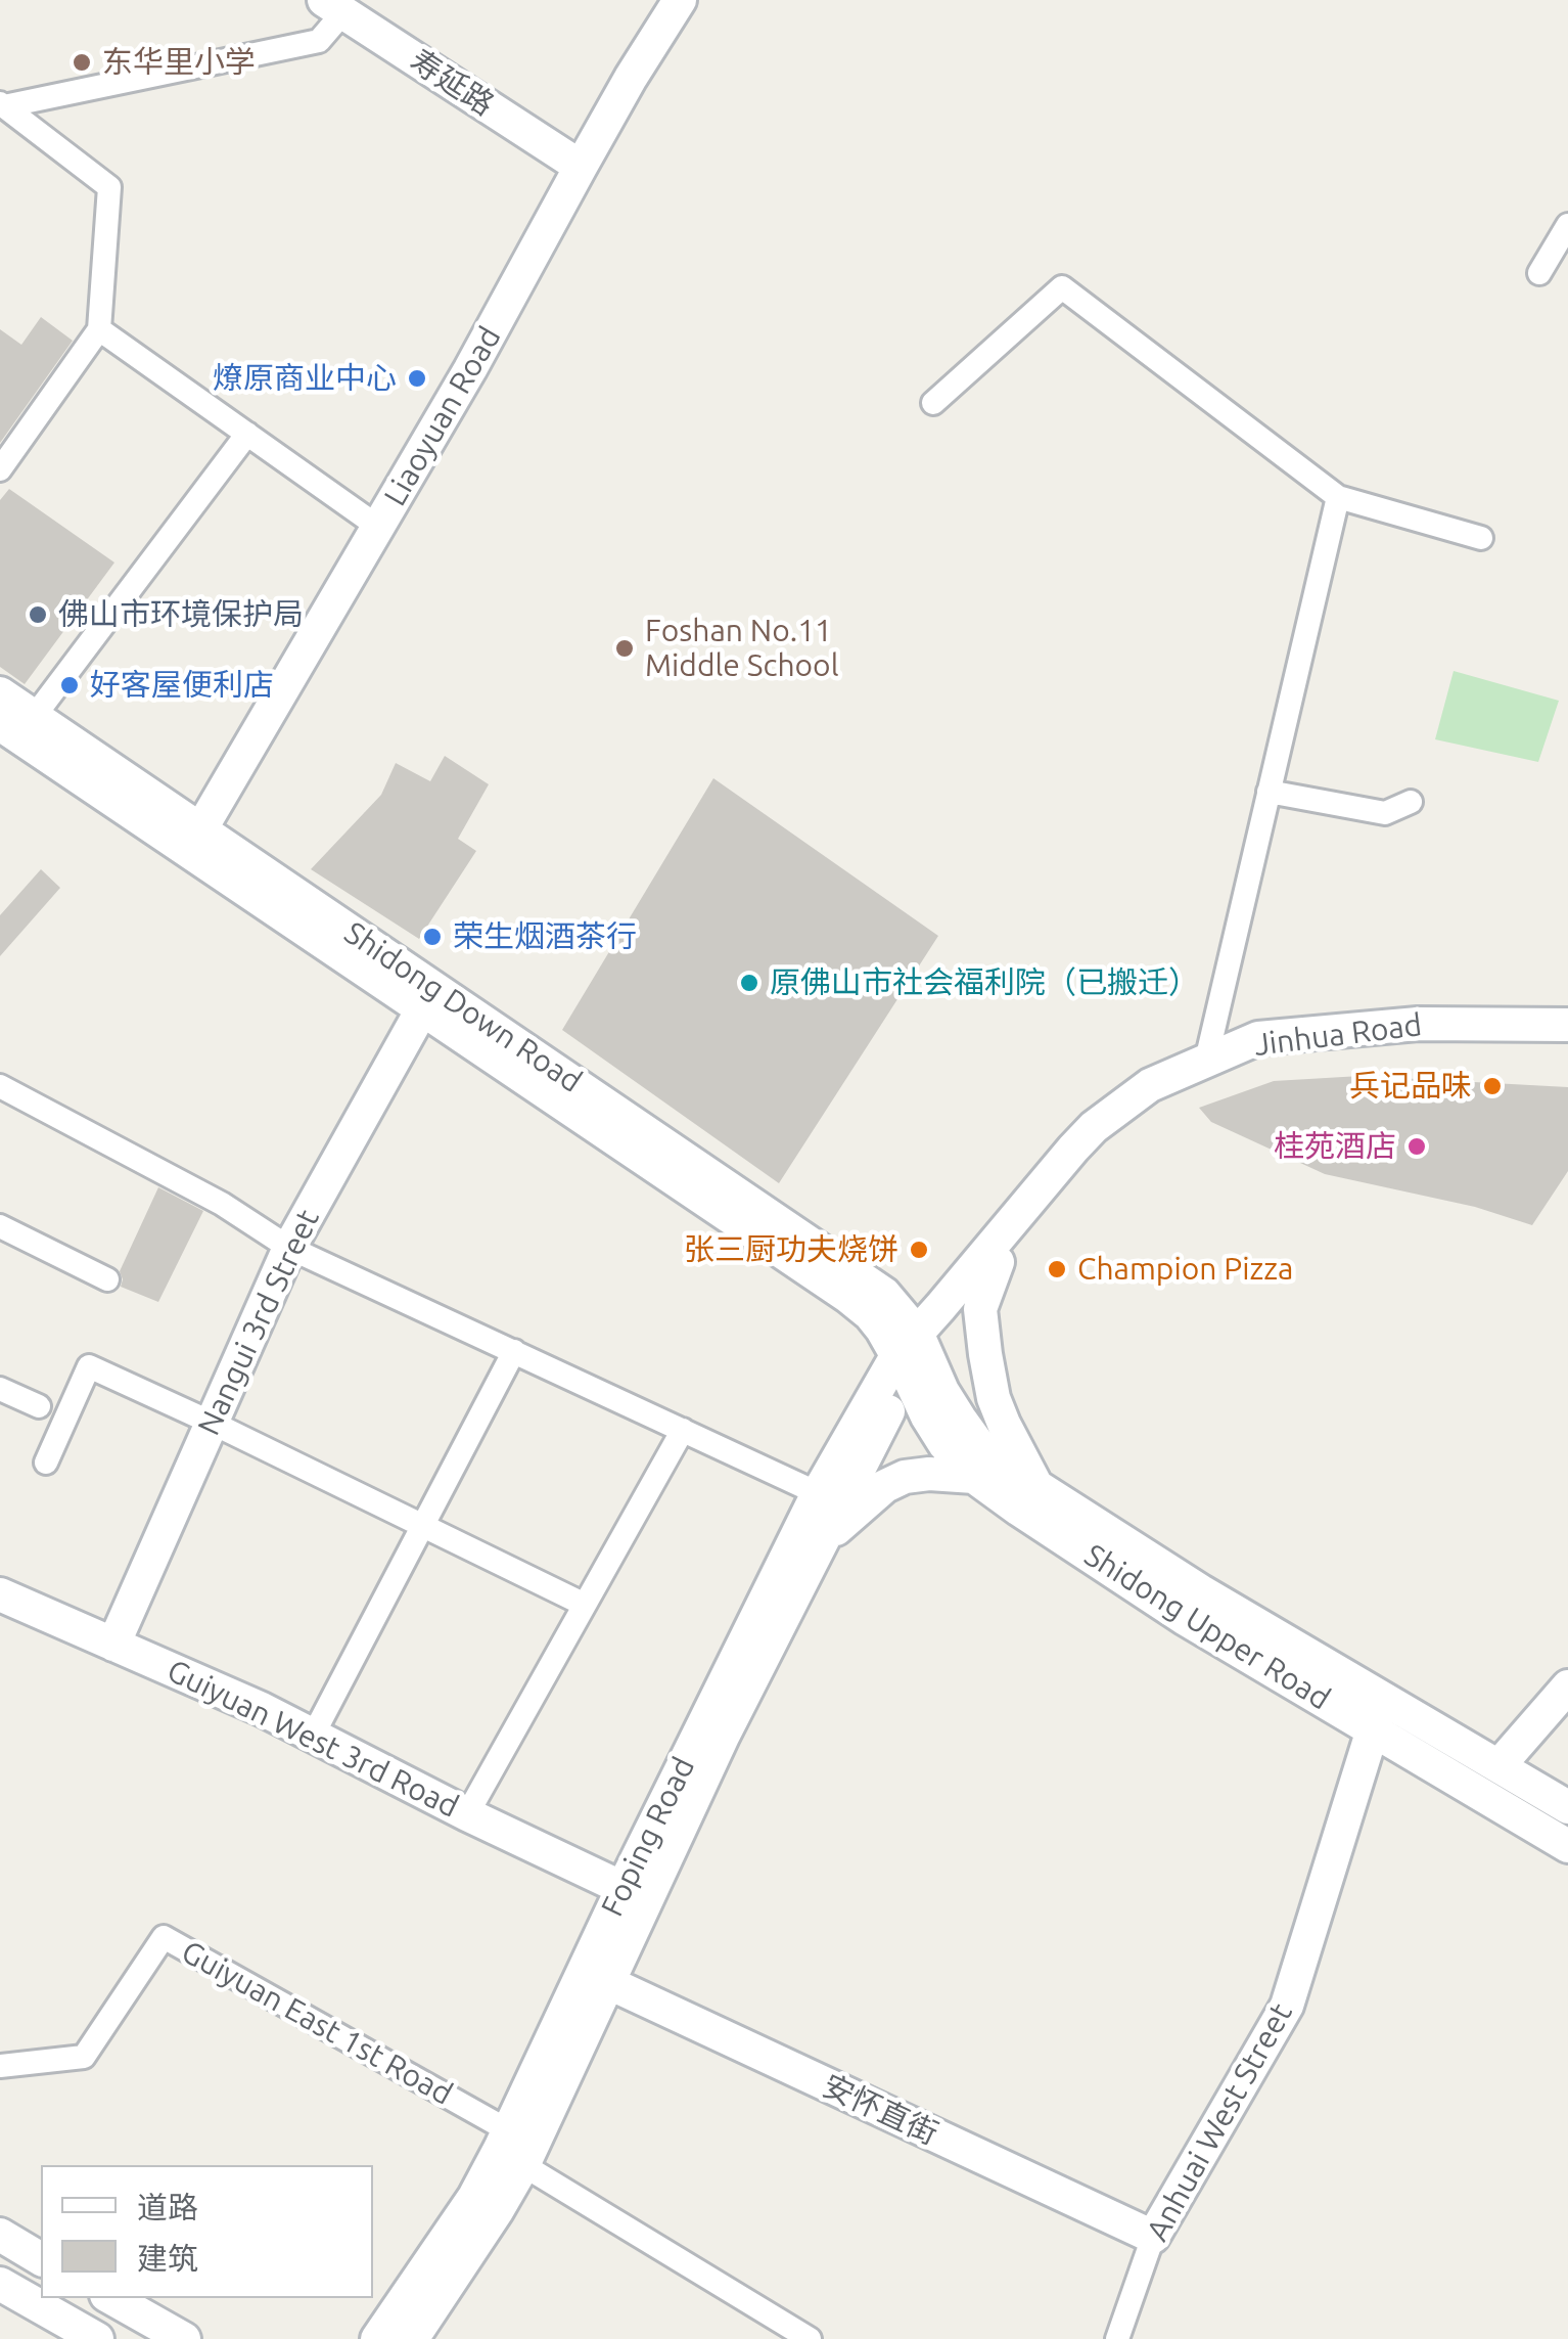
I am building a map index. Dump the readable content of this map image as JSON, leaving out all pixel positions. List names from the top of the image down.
{
  "streets": {
    "main road": [
      "寿延路",
      "Liaoyuan Road",
      "Shidong Down Road",
      "Jinhua Road",
      "Nangui 3rd Street",
      "Shidong Upper Road",
      "Guiyuan West 3rd Road",
      "Foping Road",
      "安怀直街",
      "Anhuai West Street"
    ],
    "street": ["Guiyuan East 1st Road"]
  },
  "crossings": [
    ["寿延路", "Liaoyuan Road"],
    ["Liaoyuan Road", "Shidong Down Road"],
    ["Shidong Down Road", "Jinhua Road"],
    ["Shidong Down Road", "Nangui 3rd Street"],
    ["Shidong Down Road", "Shidong Upper Road"],
    ["Shidong Down Road", "Foping Road"],
    ["Jinhua Road", "Shidong Upper Road"],
    ["Jinhua Road", "Foping Road"],
    ["Nangui 3rd Street", "Guiyuan West 3rd Road"],
    ["Shidong Upper Road", "Foping Road"],
    ["Shidong Upper Road", "Anhuai West Street"],
    ["Guiyuan West 3rd Road", "Foping Road"],
    ["Foping Road", "Guiyuan East 1st Road"],
    ["Foping Road", "安怀直街"],
    ["安怀直街", "Anhuai West Street"]
  ],
  "places": [
    "东华里小学",
    "燎原商业中心",
    "佛山市环境保护局",
    "Foshan No.11 Middle School",
    "好客屋便利店",
    "荣生烟酒茶行",
    "原佛山市社会福利院（已搬迁）",
    "兵记品味",
    "桂苑酒店",
    "张三厨功夫烧饼",
    "Champion Pizza"
  ],
  "legend": ["道路", "建筑"]
}
